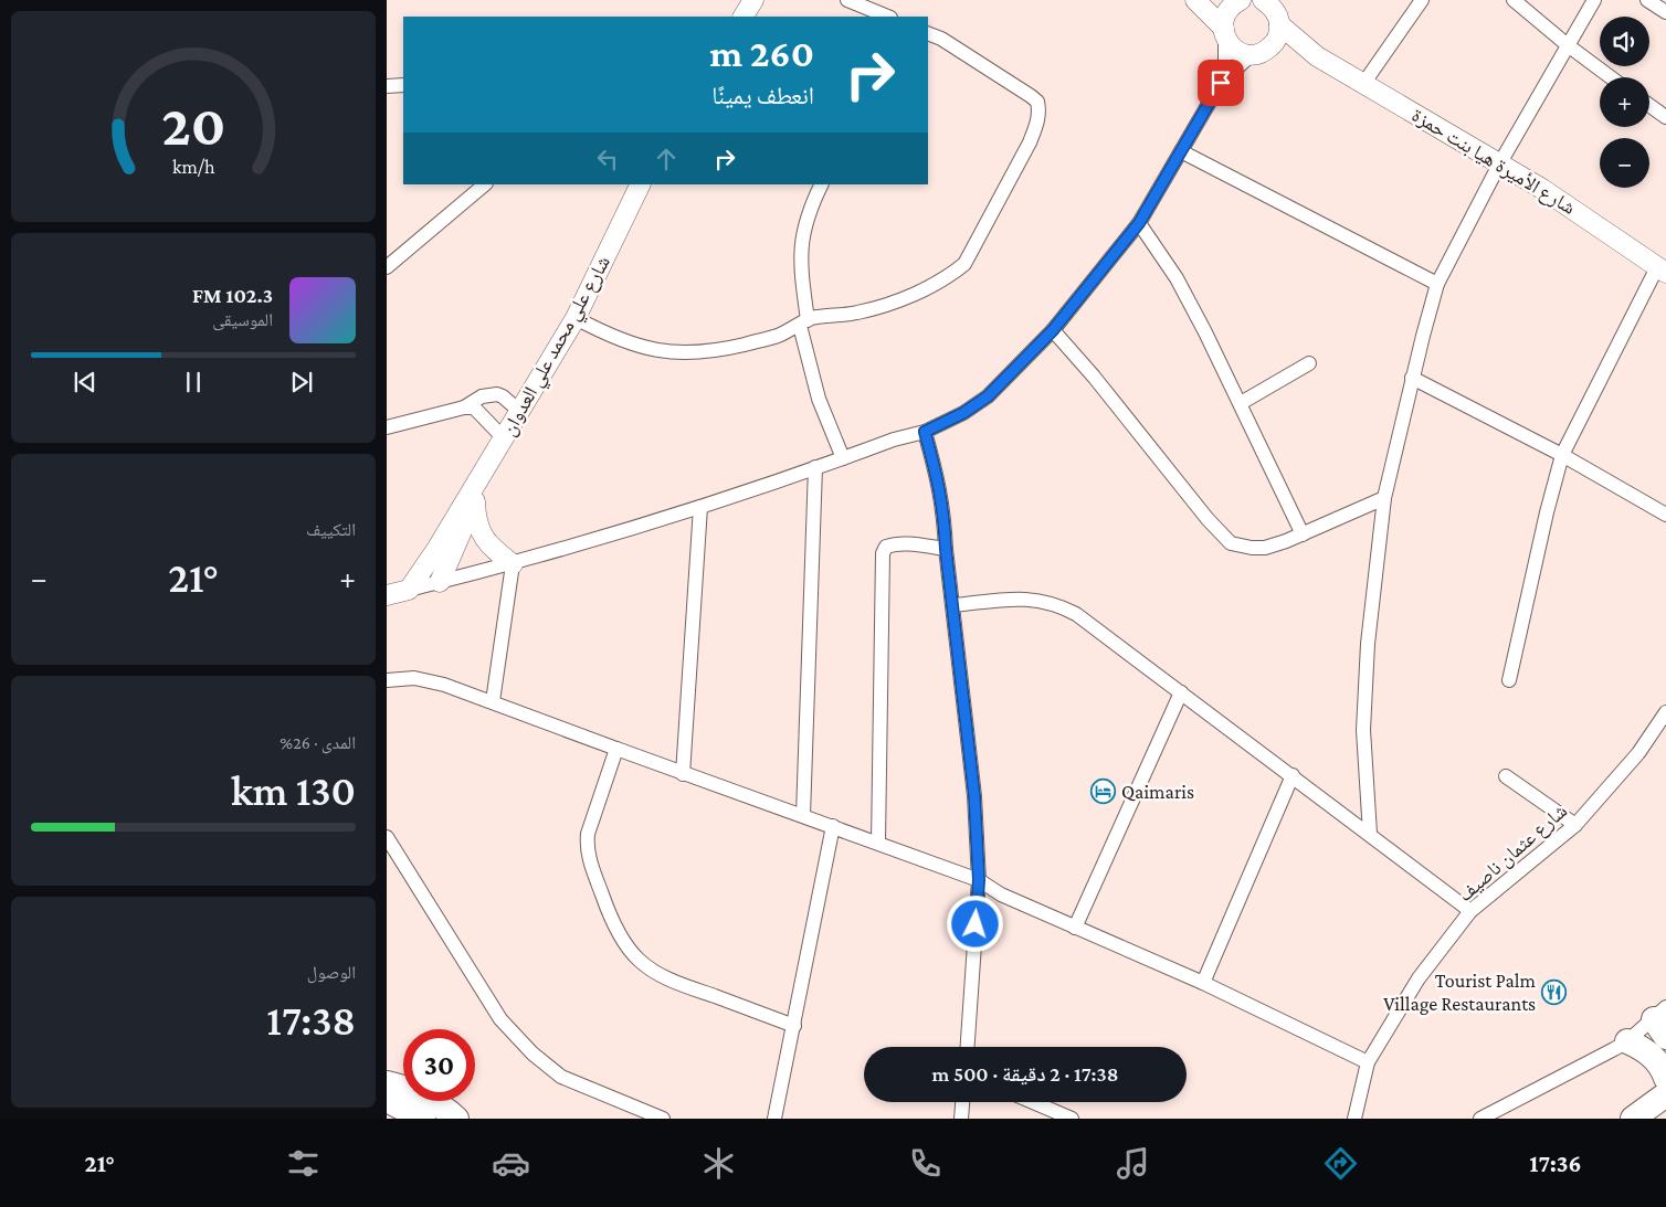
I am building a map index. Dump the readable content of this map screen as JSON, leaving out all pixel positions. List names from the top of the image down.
{
  "streets": {
    "street": ["شارع الأميرة هيا بنت حمزة", "شارع علي محمد علي العدوان", "شارع عثمان ناصيف"]
  },
  "places": {
    "hotel": ["Qaimaris"],
    "restaurant": ["Tourist Palm Village Restaurants"]
  },
  "page": {
    "map_buttons": ["+", "−"],
    "turn": ["260 m", "انعطف يمينًا"],
    "song": ["102.3 FM", "الموسيقى"],
    "tile": [
      "التكييف",
      ["المدى · 26%", "130 km"],
      ["الوصول", "17:38"]
    ],
    "heat": ["−", "21°", "+"],
    "limit": "30",
    "trip": "17:38 · 2 دقيقة · 500 m",
    "tabs": ["17:36", "21°"],
    "gauge": ["20", "km/h"]
  }
}
